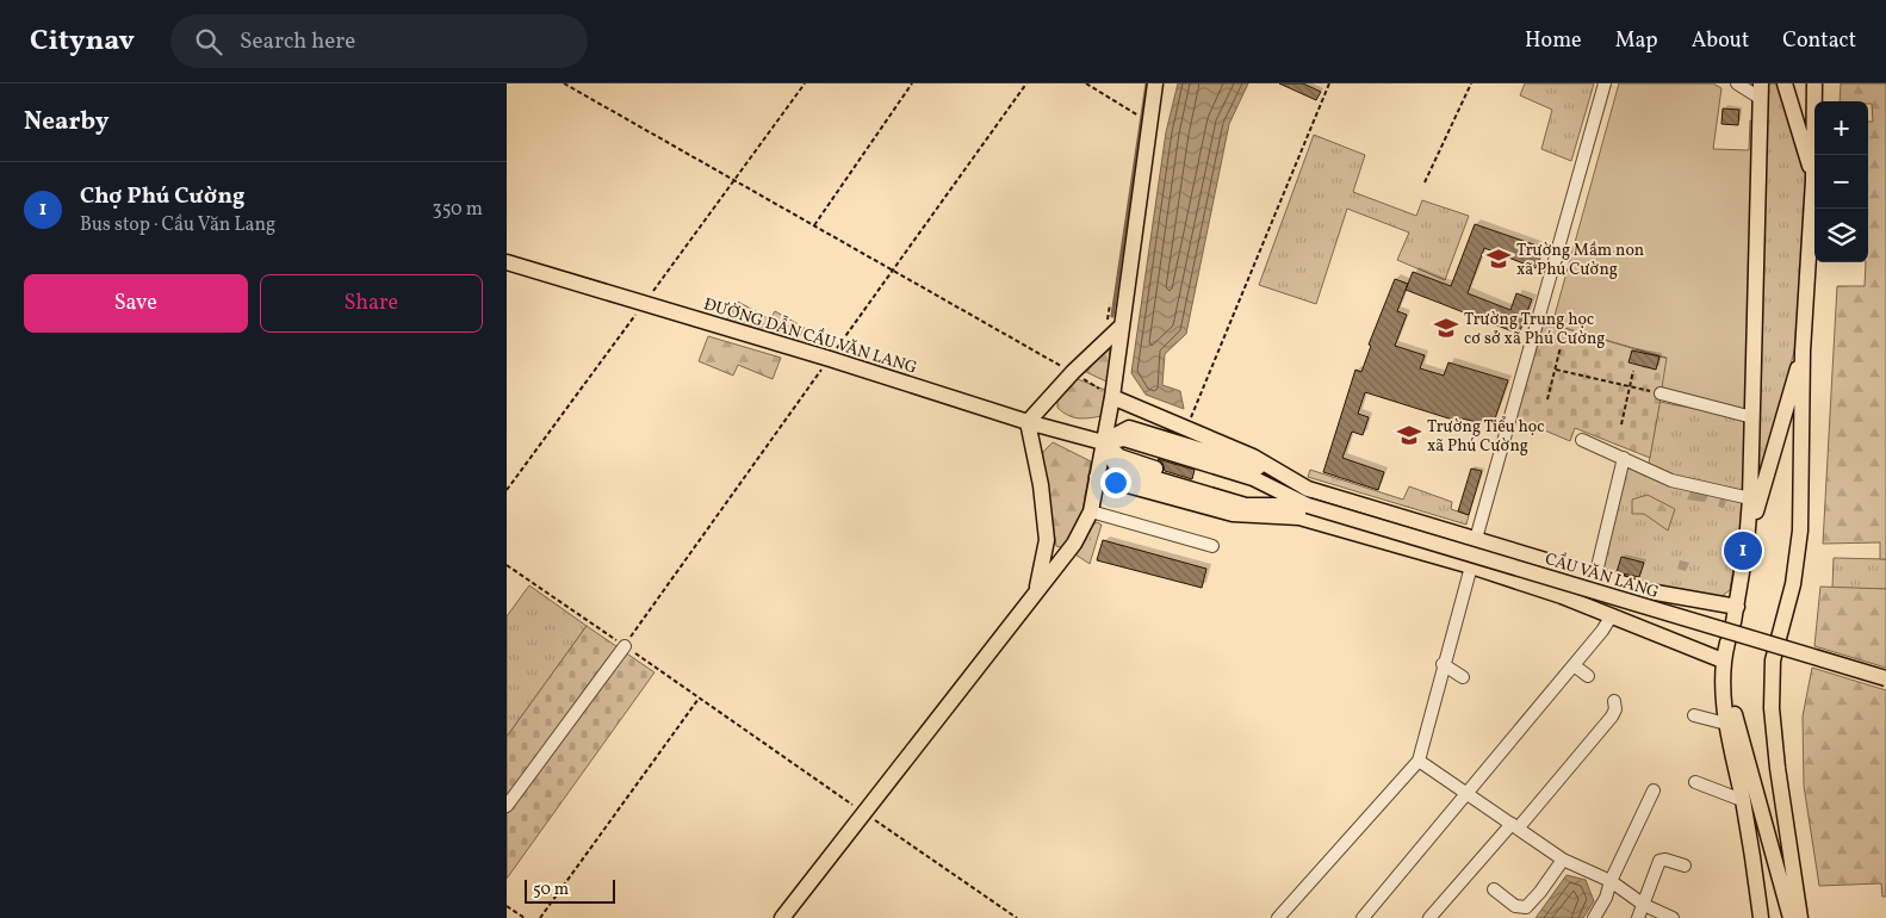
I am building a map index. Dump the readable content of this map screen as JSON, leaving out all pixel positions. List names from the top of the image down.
{
  "streets": {
    "main road": ["ĐƯỜNG DẪN CẦU VĂN LANG", "CẦU VĂN LANG"]
  },
  "crossings": [
    ["ĐƯỜNG DẪN CẦU VĂN LANG", "CẦU VĂN LANG"]
  ],
  "places": {
    "school or university": ["Trường Mầm non xã Phú Cường", "Trường Trung học cơ sở xã Phú Cường", "Trường Tiểu học xã Phú Cường"]
  },
  "scale_bar": "50 m",
  "page": {
    "header": "Citynav",
    "search": "Search here",
    "nav": [
      "Home",
      "Map",
      "About",
      "Contact"
    ],
    "heading": "Nearby",
    "map_buttons": ["+", "−"],
    "list": [
      {
        "mark": "1",
        "name": "Chợ Phú Cường",
        "note": "Bus stop · Cầu Văn Lang",
        "value": "350 m"
      }
    ],
    "buttons": ["Save", "Share"],
    "pins": "1",
    "scale": "50 m"
  }
}
